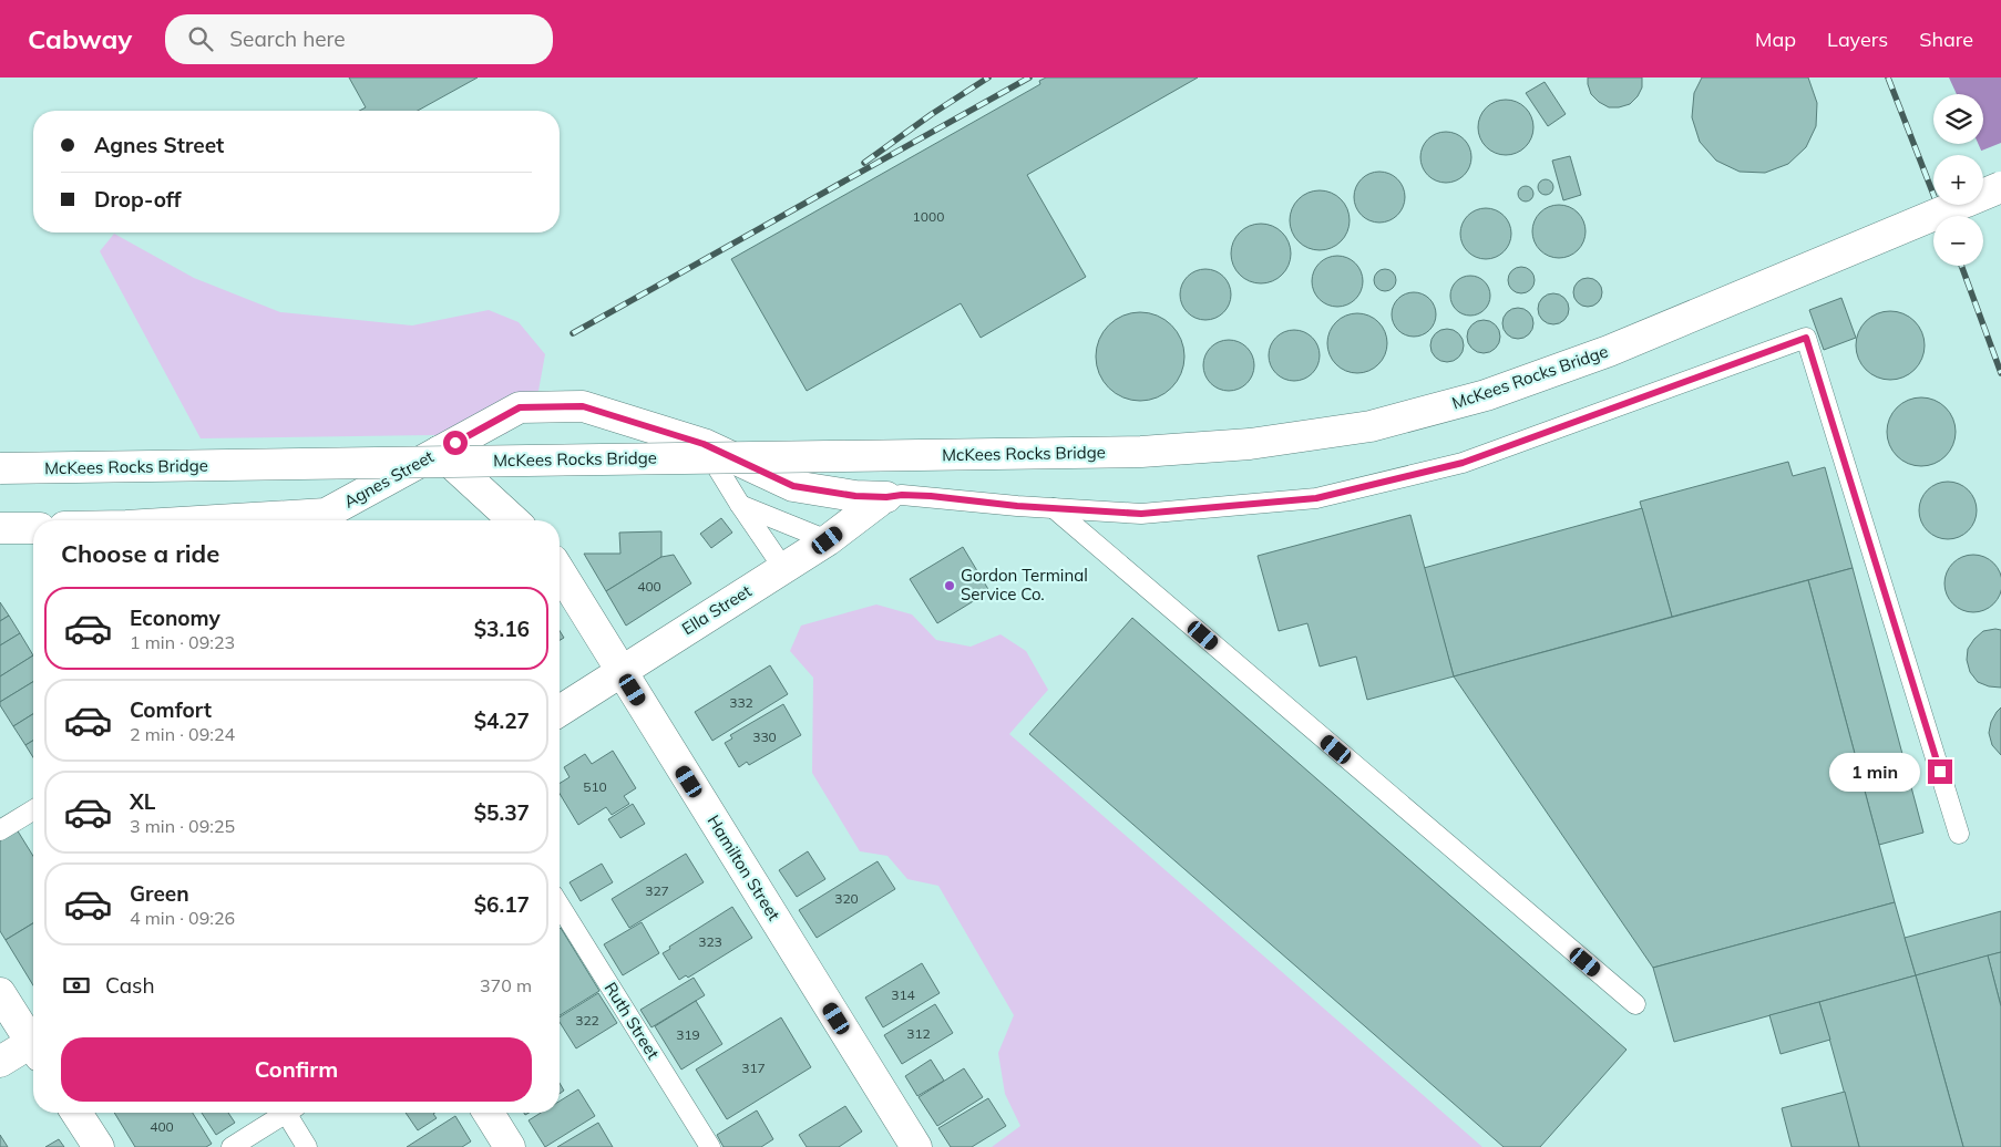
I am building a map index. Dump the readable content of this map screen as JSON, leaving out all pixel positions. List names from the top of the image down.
{
  "streets": {
    "street": [
      "McKees Rocks Bridge",
      "Agnes Street",
      "Ella Street",
      "Hamilton Street"
    ],
    "lane": ["Ruth Street"]
  },
  "crossings": [
    ["Agnes Street", "Ella Street"],
    ["Ella Street", "Hamilton Street"]
  ],
  "places": ["Gordon Terminal Service Co."],
  "house_numbers": [
    "1000",
    "400",
    "332",
    "330",
    "510",
    "327",
    "320",
    "323",
    "314",
    "322",
    "312",
    "319",
    "317",
    "400"
  ],
  "page": {
    "header": "Cabway",
    "search": "Search here",
    "nav": ["Map", "Layers", "Share"],
    "map_buttons": ["+", "−"],
    "banner": ["Agnes Street", "Drop-off"],
    "heading": "Choose a ride",
    "list": [
      {
        "name": "Economy",
        "note": "1 min · 09:23",
        "value": "$3.16"
      },
      {
        "name": "Comfort",
        "note": "2 min · 09:24",
        "value": "$4.27"
      },
      {
        "name": "XL",
        "note": "3 min · 09:25",
        "value": "$5.37"
      },
      {
        "name": "Green",
        "note": "4 min · 09:26",
        "value": "$6.17"
      }
    ],
    "bubble": "1 min",
    "pay": ["Cash", "370 m"],
    "buttons": "Confirm"
  }
}
